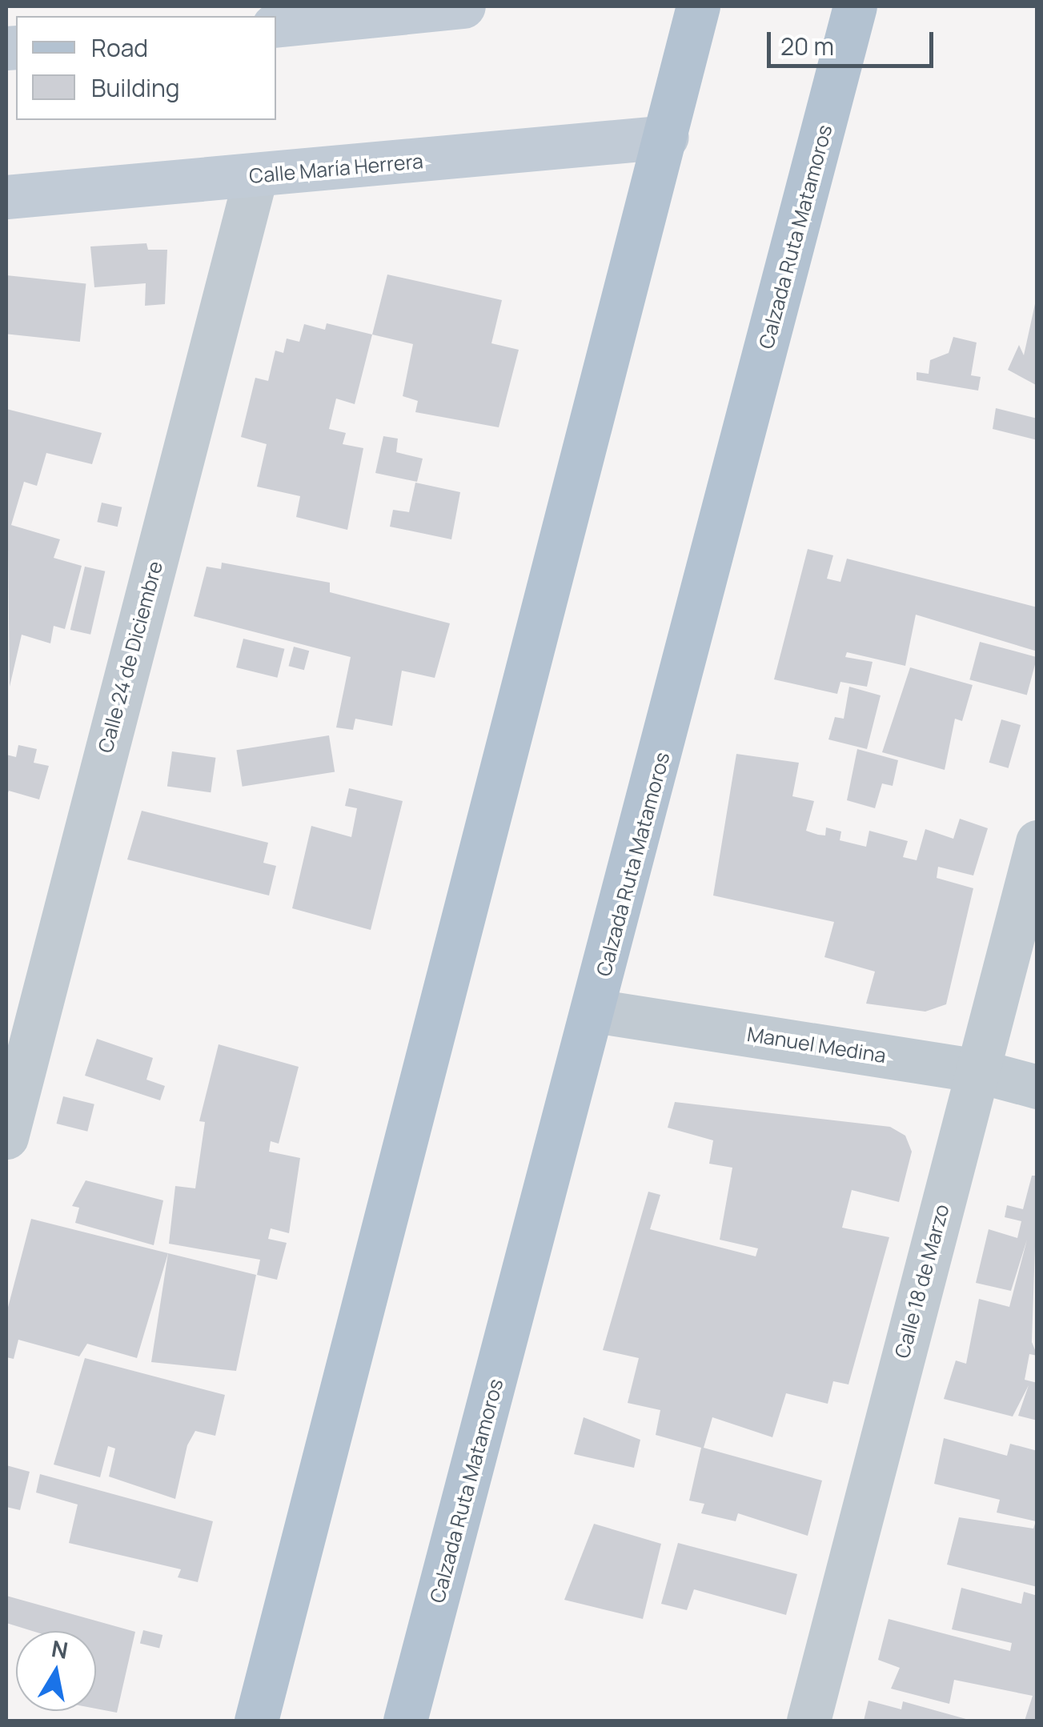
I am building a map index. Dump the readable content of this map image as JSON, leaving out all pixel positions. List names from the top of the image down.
{
  "streets": {
    "main road": ["Calle María Herrera", "Calzada Ruta Matamoros"],
    "street": ["Calle 24 de Diciembre", "Manuel Medina", "Calle 18 de Marzo"]
  },
  "crossings": [
    ["Calle María Herrera", "Calle 24 de Diciembre"],
    ["Calzada Ruta Matamoros", "Manuel Medina"],
    ["Manuel Medina", "Calle 18 de Marzo"]
  ],
  "legend": ["Road", "Building"],
  "scale_bar": "20 m",
  "north": "top"
}
